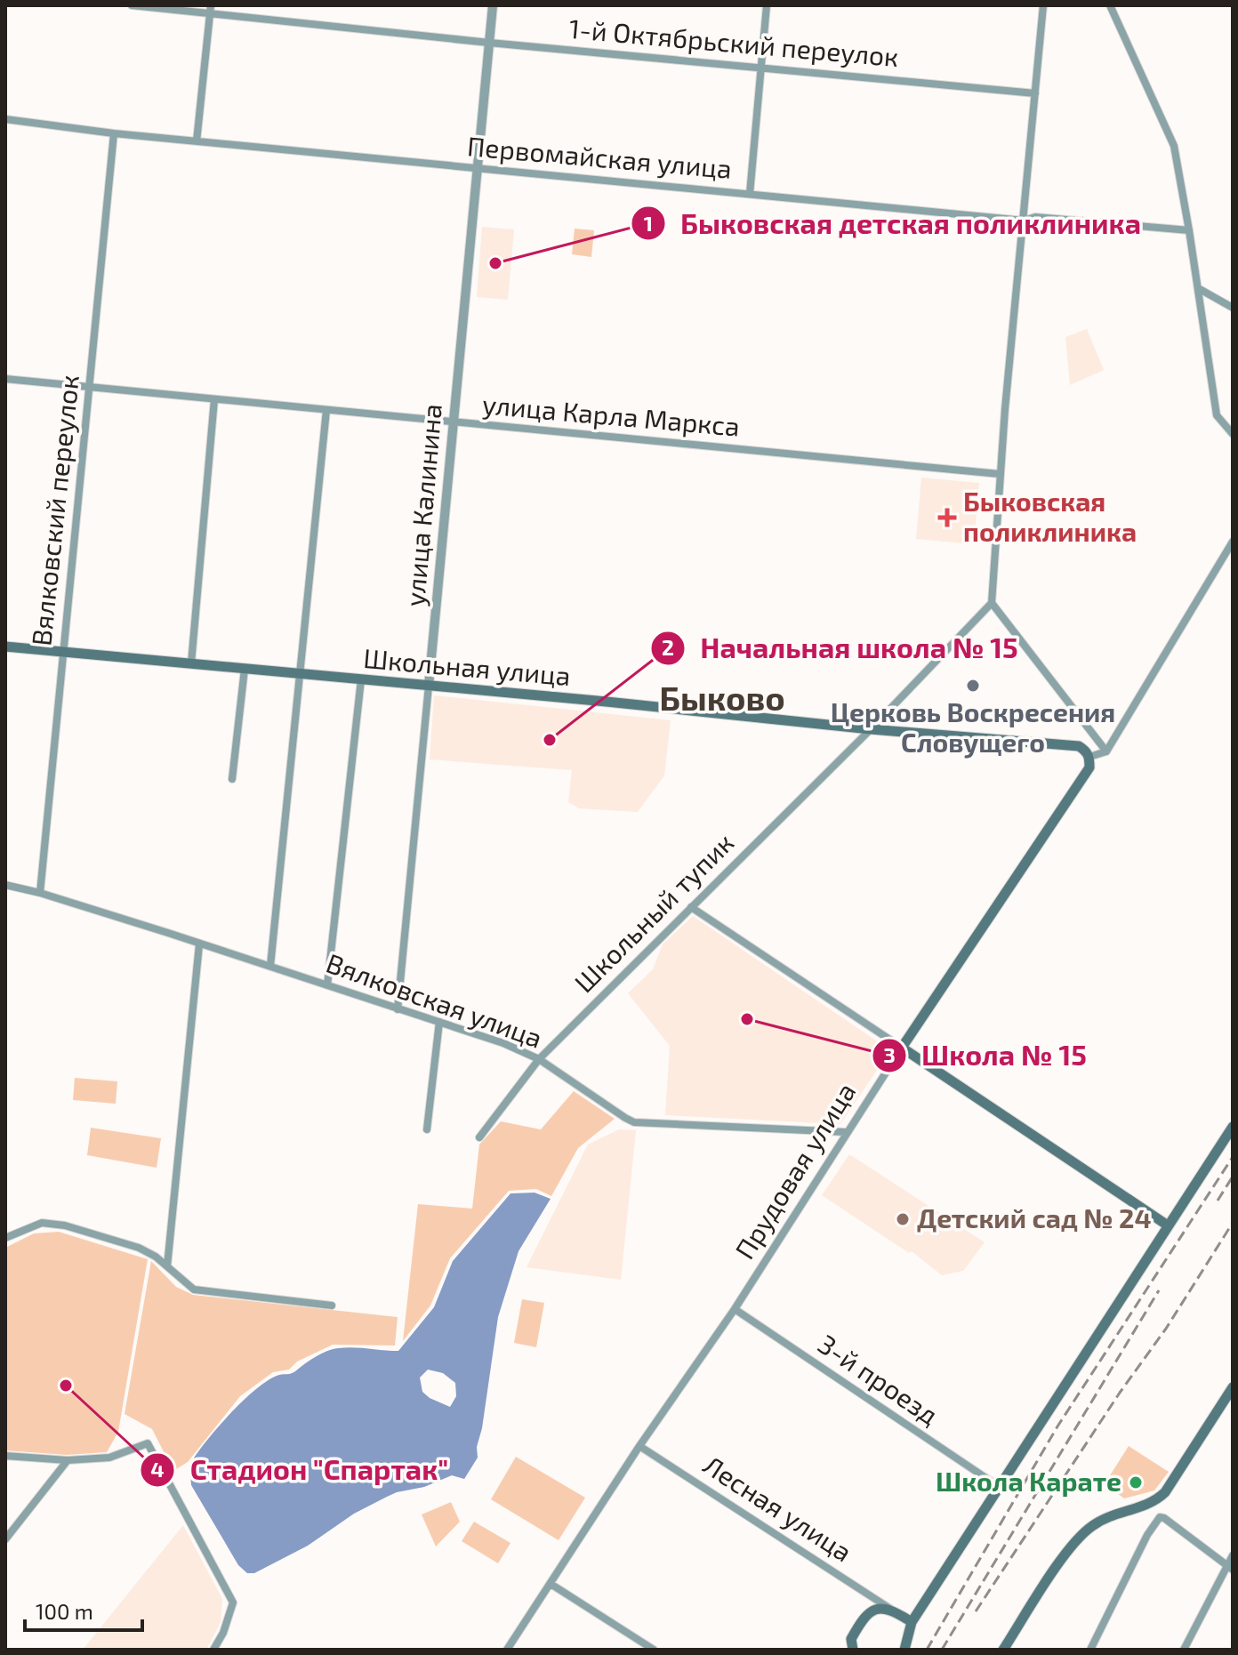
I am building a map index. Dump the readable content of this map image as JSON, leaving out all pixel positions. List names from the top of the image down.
{
  "streets": {
    "main road": ["Школьная улица", "Прудовая улица"],
    "street": [
      "1-й Октябрьский переулок",
      "Первомайская улица",
      "улица Карла Маркса",
      "улица Калинина",
      "Вялковский переулок",
      "Школьный тупик",
      "Вялковская улица",
      "3-й проезд",
      "Лесная улица"
    ]
  },
  "crossings": [
    ["1-й Октябрьский переулок", "улица Калинина"],
    ["Первомайская улица", "улица Калинина"],
    ["Первомайская улица", "Вялковский переулок"],
    ["улица Карла Маркса", "улица Калинина"],
    ["улица Карла Маркса", "Вялковский переулок"],
    ["улица Калинина", "Школьная улица"],
    ["улица Калинина", "Вялковская улица"],
    ["Вялковский переулок", "Школьная улица"],
    ["Вялковский переулок", "Вялковская улица"],
    ["Школьная улица", "Школьный тупик"],
    ["Школьная улица", "Прудовая улица"],
    ["Школьный тупик", "Вялковская улица"],
    ["Вялковская улица", "Прудовая улица"],
    ["Прудовая улица", "3-й проезд"],
    ["Прудовая улица", "Лесная улица"]
  ],
  "districts": ["Быково"],
  "places": {
    "other": [
      "Быковская детская поликлиника",
      "Церковь Воскресения Словущего",
      "Начальная школа № 15",
      "Школа № 15",
      "Детский сад № 24",
      "Стадион \"Спартак\"",
      "Школа Карате"
    ],
    "health": ["Быковская поликлиника"]
  },
  "scale_bar": "100 m"
}
